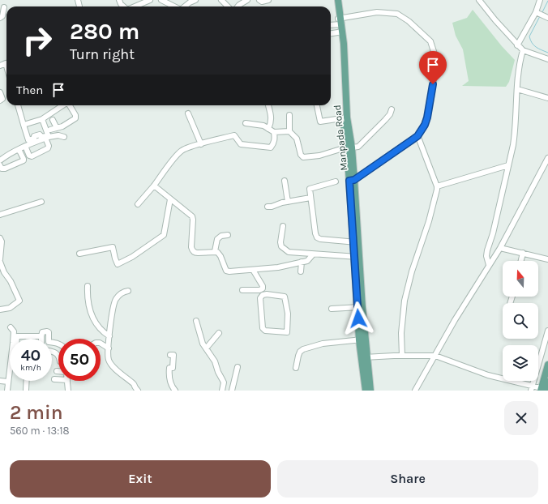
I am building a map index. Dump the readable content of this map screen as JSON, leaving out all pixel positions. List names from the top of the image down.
{
  "streets": {
    "main road": ["Manpada Road"]
  },
  "north": "top",
  "page": {
    "turn": ["280 m", "Turn right"],
    "then": "Then",
    "speed": "40 km/h",
    "limit": "50",
    "heading": ["2 min", "560 m · 13:18"],
    "buttons": ["Exit", "Share"]
  }
}
